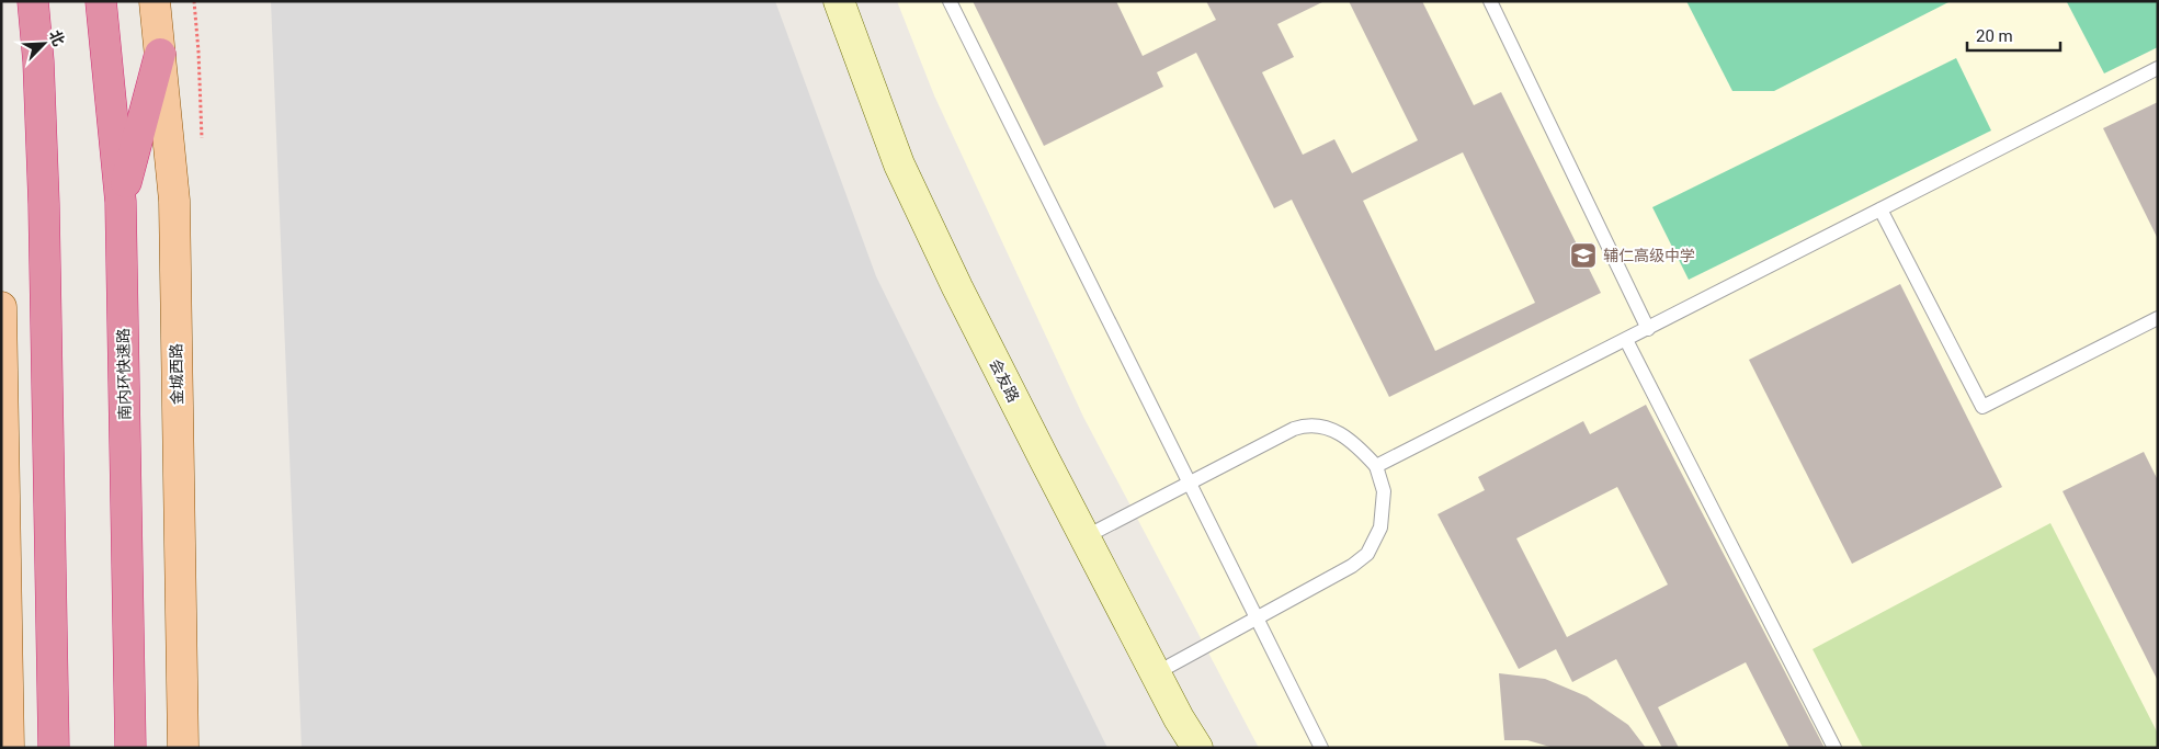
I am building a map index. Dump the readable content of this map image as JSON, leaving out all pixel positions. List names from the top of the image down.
{
  "streets": {
    "highway": ["南内环快速路"],
    "main road": ["金城西路"],
    "street": ["会友路"]
  },
  "places": {
    "school or university": ["辅仁高级中学"]
  },
  "scale_bar": "20 m",
  "north": "top right"
}
